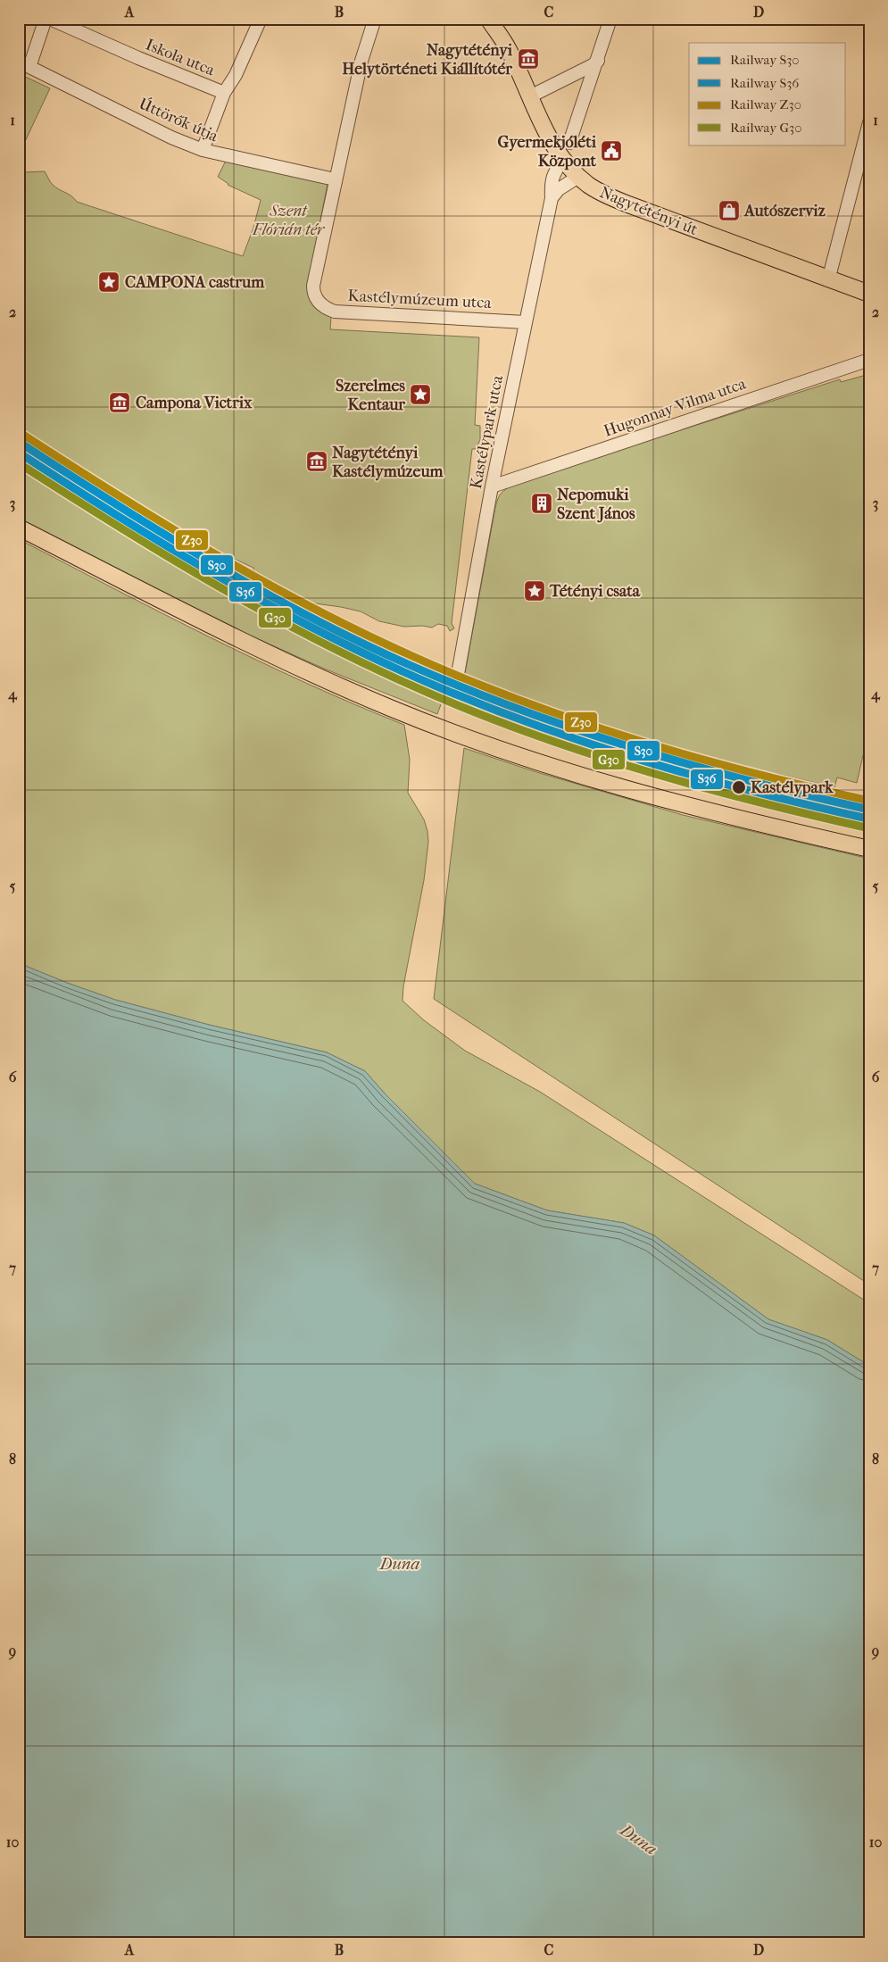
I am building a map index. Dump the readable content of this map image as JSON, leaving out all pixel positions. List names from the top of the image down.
{
  "streets": {
    "main road": ["Nagytétényi út"],
    "street": [
      "Iskola utca",
      "Úttörők útja",
      "Kastélymúzeum utca",
      "Hugonnay Vilma utca",
      "Kastélypark utca"
    ]
  },
  "crossings": [
    ["Úttörők útja", "Kastélymúzeum utca"],
    ["Nagytétényi út", "Kastélypark utca"],
    ["Kastélymúzeum utca", "Kastélypark utca"],
    ["Hugonnay Vilma utca", "Kastélypark utca"]
  ],
  "water": ["Duna"],
  "parks": ["Szent Flórián tér"],
  "places": {
    "museum": ["Nagytétényi Helytörténeti Kiállítótér", "Campona Victrix", "Nagytétényi Kastélymúzeum"],
    "public building": ["Gyermekjóléti Központ"],
    "shop": ["Autószerviz"],
    "place": ["CAMPONA castrum", "Szerelmes Kentaur", "Tétényi csata"],
    "building": ["Nepomuki Szent János"],
    "other": ["Kastélypark"]
  },
  "lines": [
    "rail line Z30",
    "rail line S30",
    "rail line S36",
    "rail line G30"
  ],
  "legend": [
    "Railway S30",
    "Railway S36",
    "Railway Z30",
    "Railway G30"
  ],
  "grid": {
    "columns": [
      "A",
      "B",
      "C",
      "D"
    ],
    "rows": [
      "1",
      "2",
      "3",
      "4",
      "5",
      "6",
      "7",
      "8",
      "9",
      "10"
    ]
  }
}
